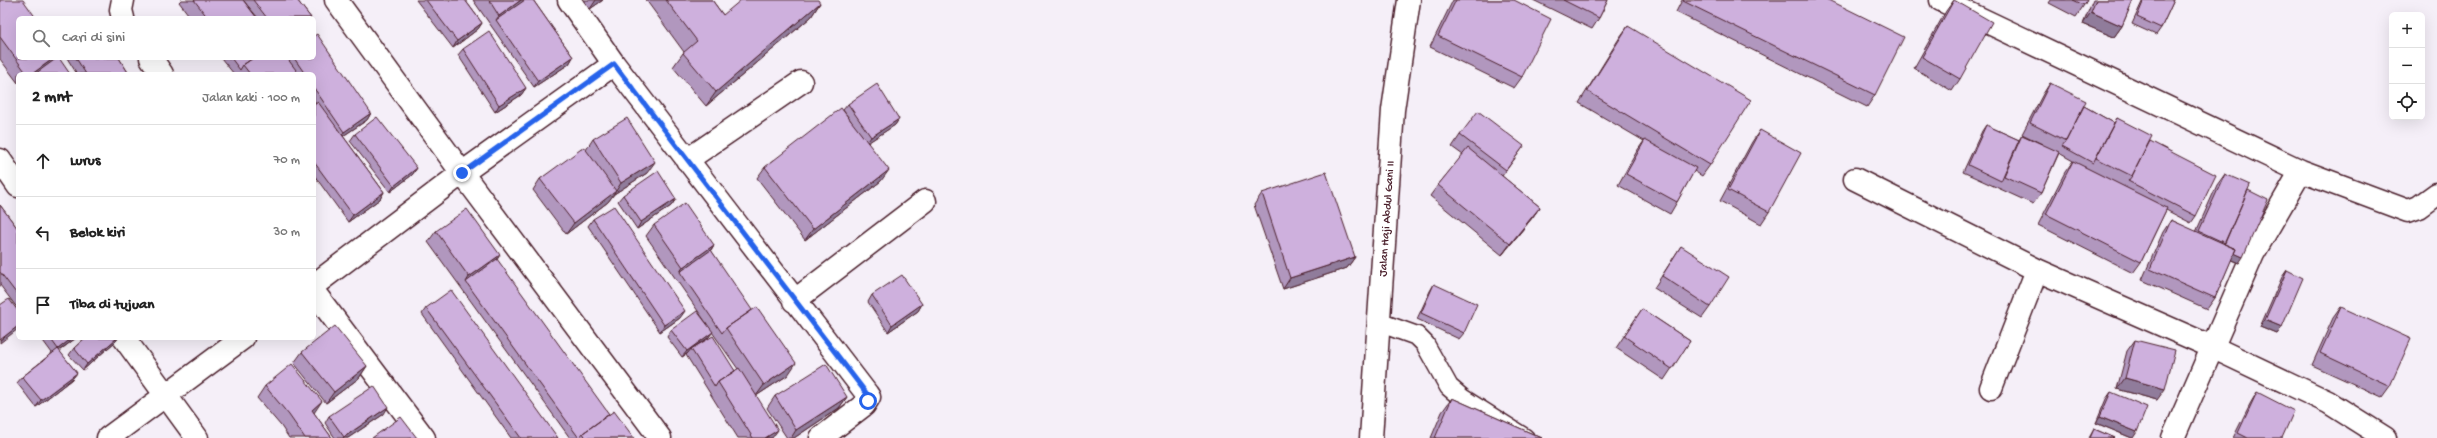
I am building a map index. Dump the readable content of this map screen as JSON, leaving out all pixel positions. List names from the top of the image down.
{
  "streets": {
    "street": ["Jalan Haji Abdul Gani II"]
  },
  "page": {
    "map_buttons": ["+", "−"],
    "search": "Cari di sini",
    "heading": ["2 mnt", "Jalan kaki · 100 m"],
    "list": [
      ["Lurus", "70 m"],
      ["Belok kiri", "30 m"],
      "Tiba di tujuan"
    ]
  }
}
